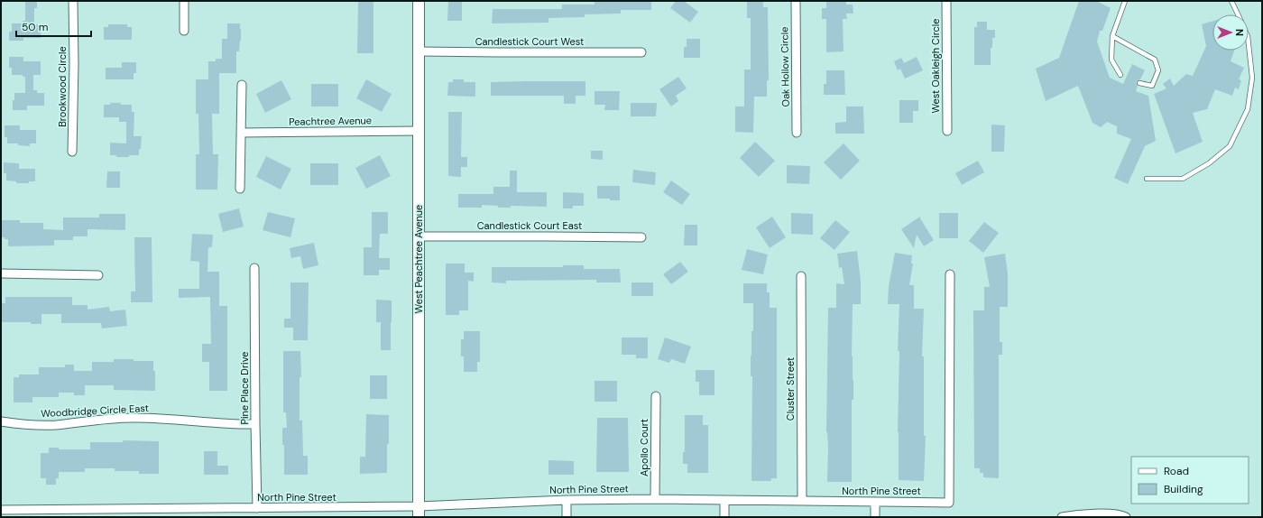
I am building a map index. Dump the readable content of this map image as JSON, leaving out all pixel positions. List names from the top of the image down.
{
  "streets": {
    "street": [
      "Candlestick Court West",
      "West Oakleigh Circle",
      "Oak Hollow Circle",
      "Brookwood Circle",
      "Peachtree Avenue",
      "Candlestick Court East",
      "West Peachtree Avenue",
      "Pine Place Drive",
      "Cluster Street",
      "Woodbridge Circle East",
      "Apollo Court",
      "North Pine Street"
    ]
  },
  "crossings": [
    ["Candlestick Court West", "West Peachtree Avenue"],
    ["Peachtree Avenue", "West Peachtree Avenue"],
    ["Candlestick Court East", "West Peachtree Avenue"],
    ["West Peachtree Avenue", "North Pine Street"],
    ["Pine Place Drive", "Woodbridge Circle East"],
    ["Pine Place Drive", "North Pine Street"],
    ["Cluster Street", "North Pine Street"],
    ["Apollo Court", "North Pine Street"]
  ],
  "legend": ["Road", "Building"],
  "scale_bar": "50 m",
  "north": "right"
}
